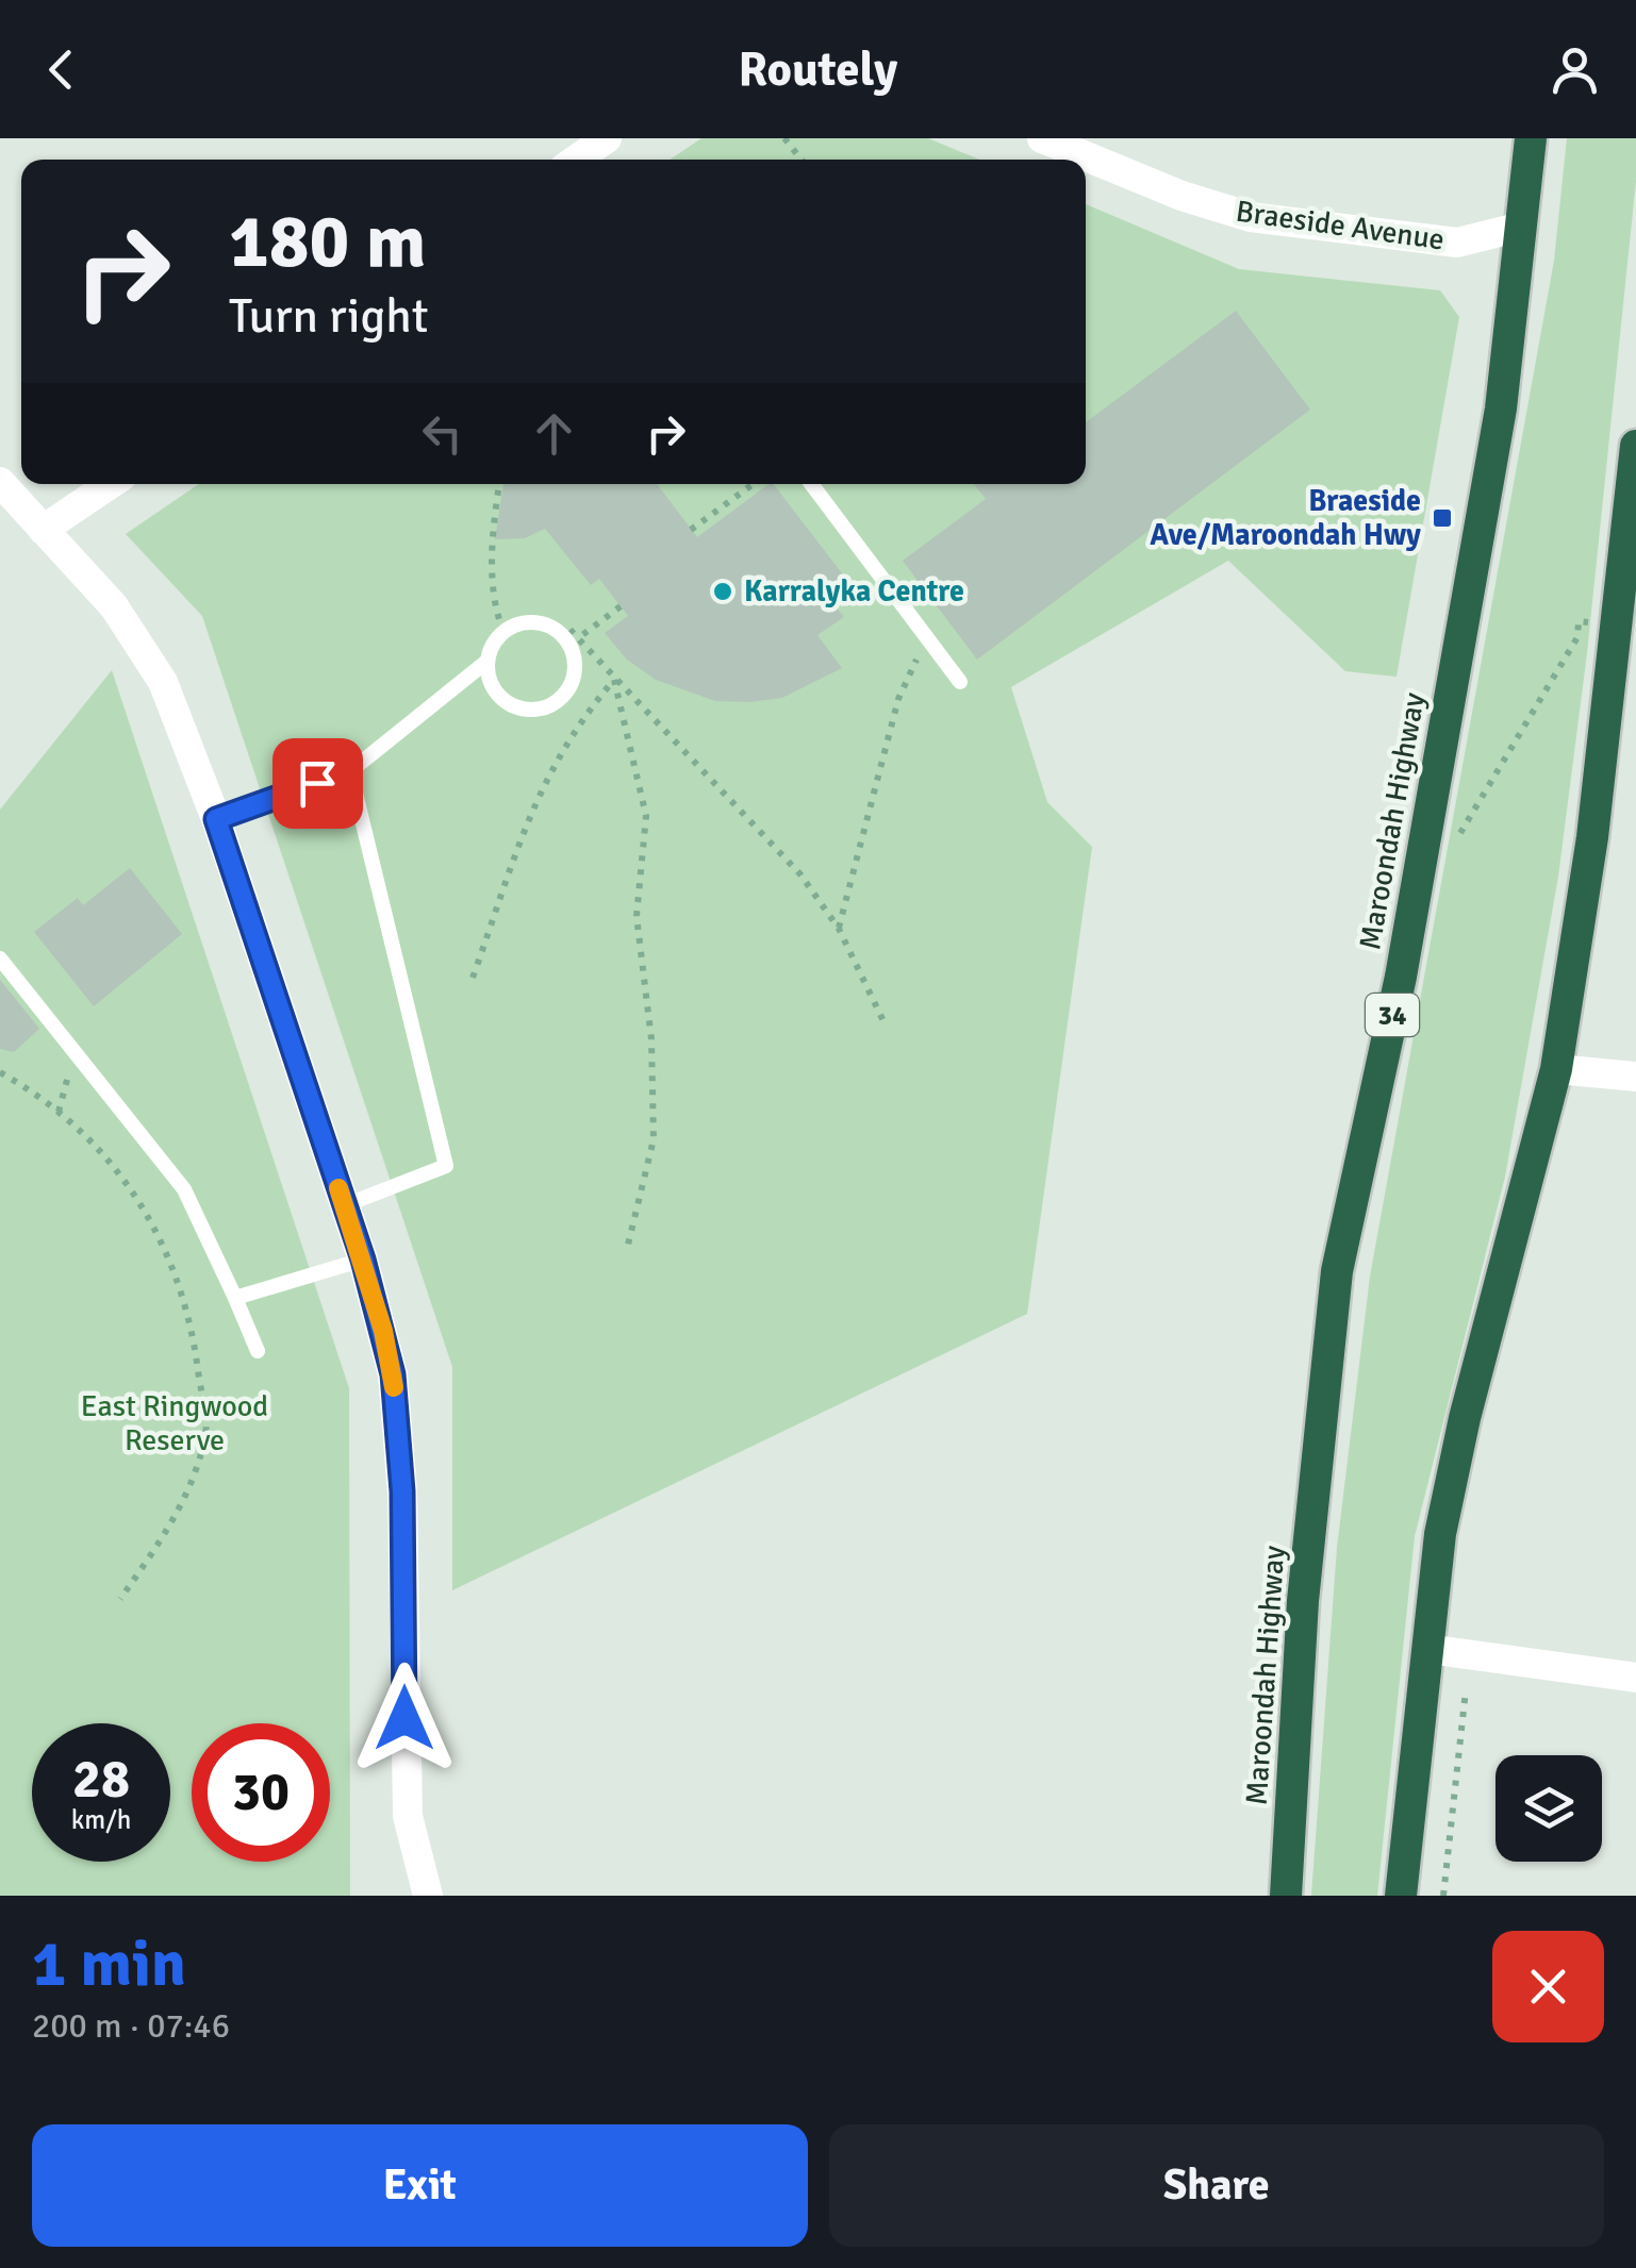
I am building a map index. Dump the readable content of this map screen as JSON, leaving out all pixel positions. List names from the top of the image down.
{
  "streets": {
    "highway": ["Maroondah Highway", "34"],
    "street": ["Braeside Avenue"]
  },
  "crossings": [
    ["Braeside Avenue", "Maroondah Highway"]
  ],
  "parks": ["East Ringwood Reserve"],
  "places": {
    "transit": ["Braeside Ave/Maroondah Hwy"],
    "other": ["Karralyka Centre"]
  },
  "page": {
    "header": "Routely",
    "turn": ["180 m", "Turn right"],
    "speed": "28 km/h",
    "limit": "30",
    "heading": ["1 min", "200 m · 07:46"],
    "buttons": ["Exit", "Share"]
  }
}
